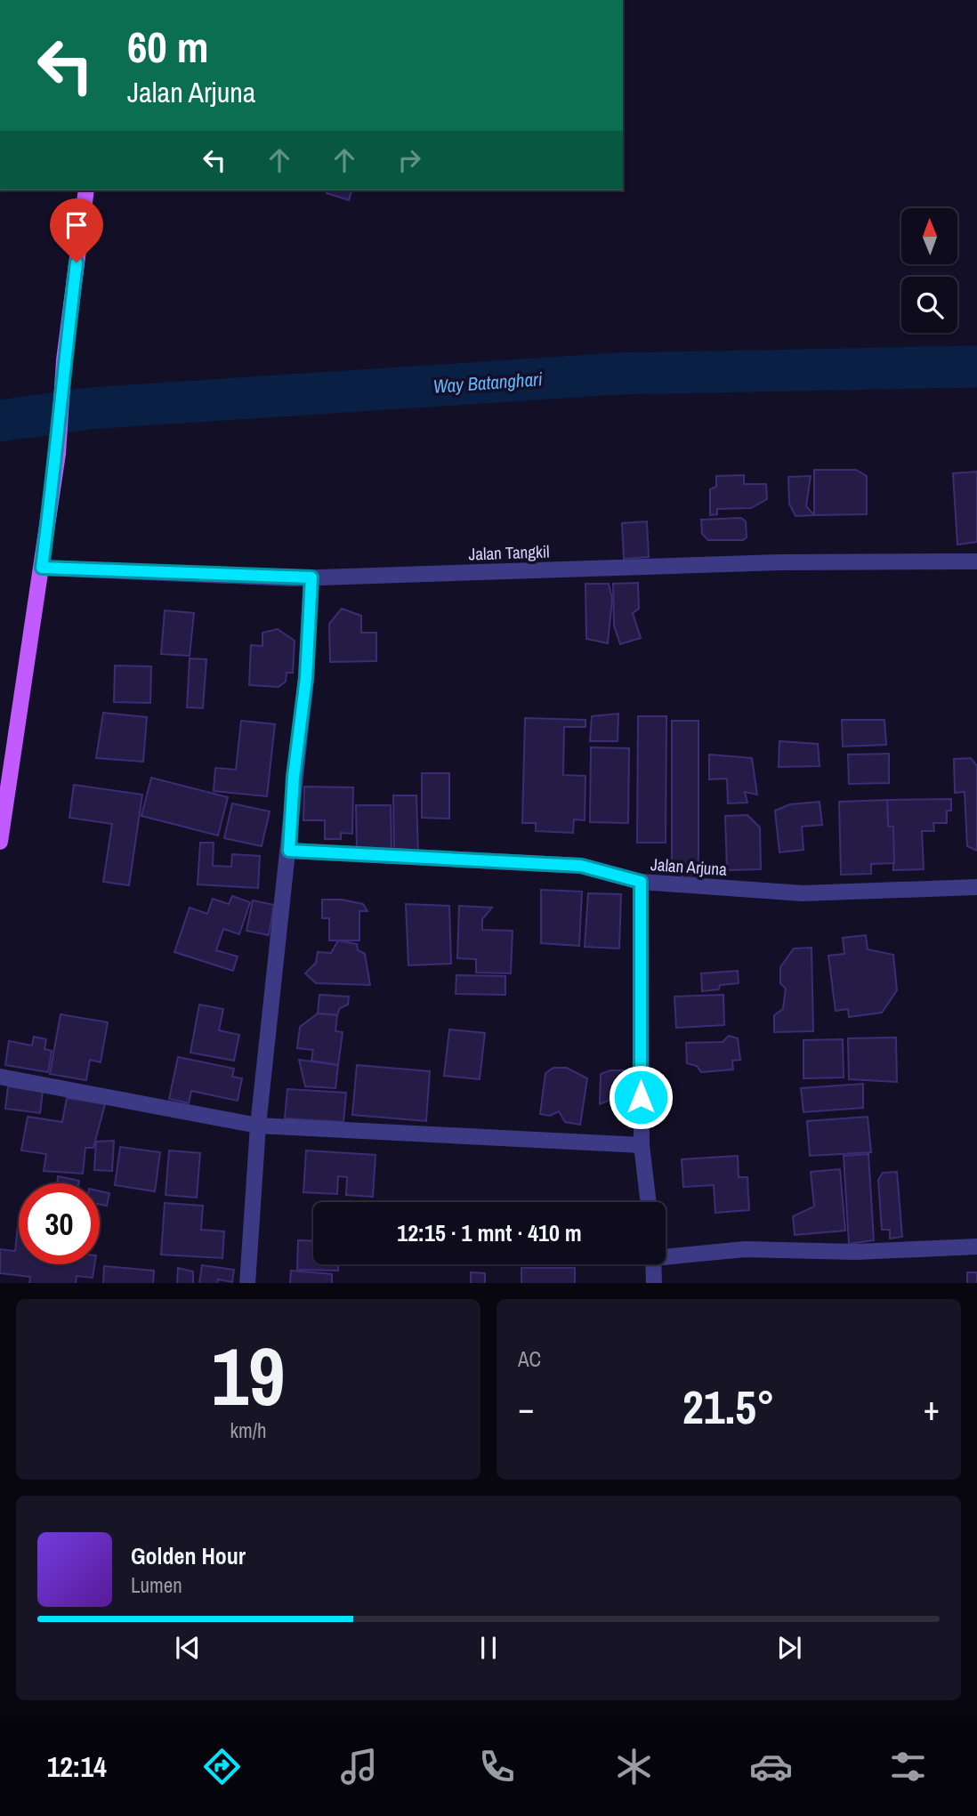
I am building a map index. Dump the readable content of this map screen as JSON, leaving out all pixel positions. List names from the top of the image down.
{
  "streets": {
    "street": ["Jalan Tangkil", "Jalan Arjuna"]
  },
  "water": ["Way Batanghari"],
  "north": "top",
  "page": {
    "turn": ["60 m", "Jalan Arjuna"],
    "limit": "30",
    "trip": "12:15 · 1 mnt · 410 m",
    "tile": [
      ["19", "km/h"],
      "AC"
    ],
    "heat": ["−", "21.5°", "+"],
    "song": ["Golden Hour", "Lumen"],
    "tabs": "12:14"
  }
}
